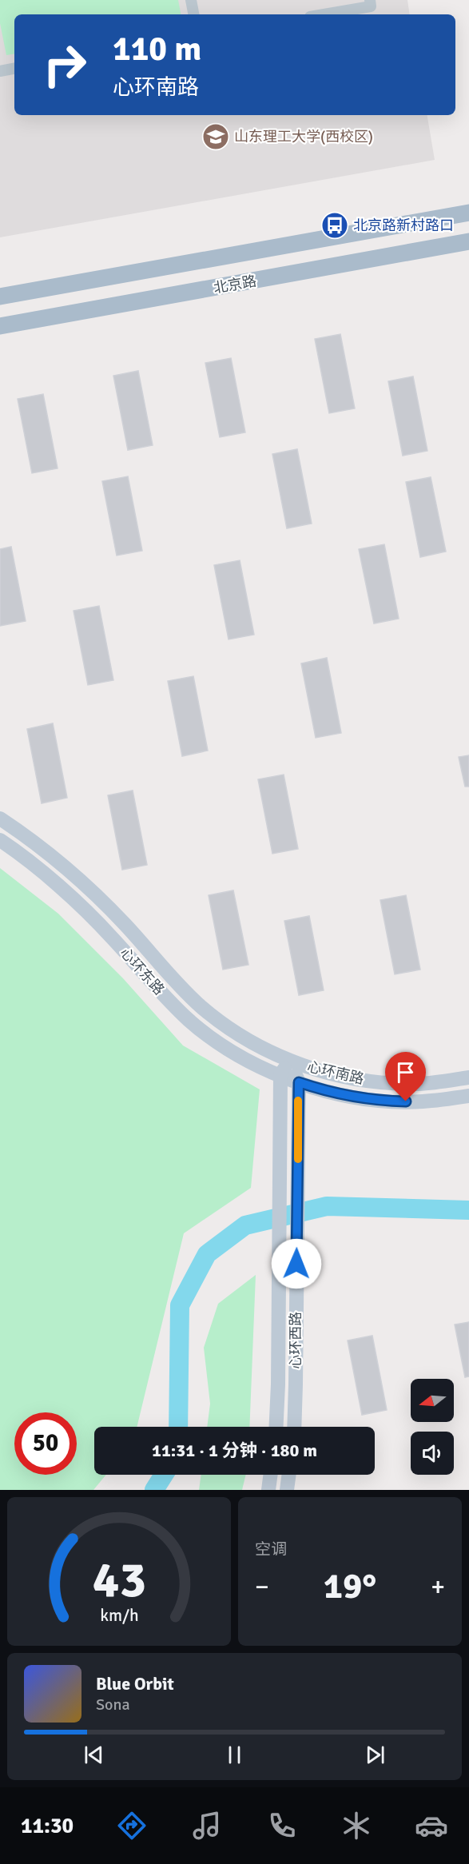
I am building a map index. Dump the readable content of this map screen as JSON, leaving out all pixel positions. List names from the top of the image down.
{
  "streets": {
    "main road": [
      "北京路",
      "心环东路",
      "心环南路",
      "心环西路"
    ]
  },
  "crossings": [
    ["心环东路", "心环南路"],
    ["心环东路", "心环西路"],
    ["心环南路", "心环西路"]
  ],
  "places": {
    "school or university": ["山东理工大学(西校区)"],
    "bus stop": ["北京路新村路口"]
  },
  "north": "left",
  "page": {
    "turn": ["110 m", "心环南路"],
    "limit": "50",
    "trip": "11:31 · 1 分钟 · 180 m",
    "tile": "空调",
    "heat": ["−", "19°", "+"],
    "song": ["Blue Orbit", "Sona"],
    "tabs": "11:30",
    "gauge": ["43", "km/h"]
  }
}
